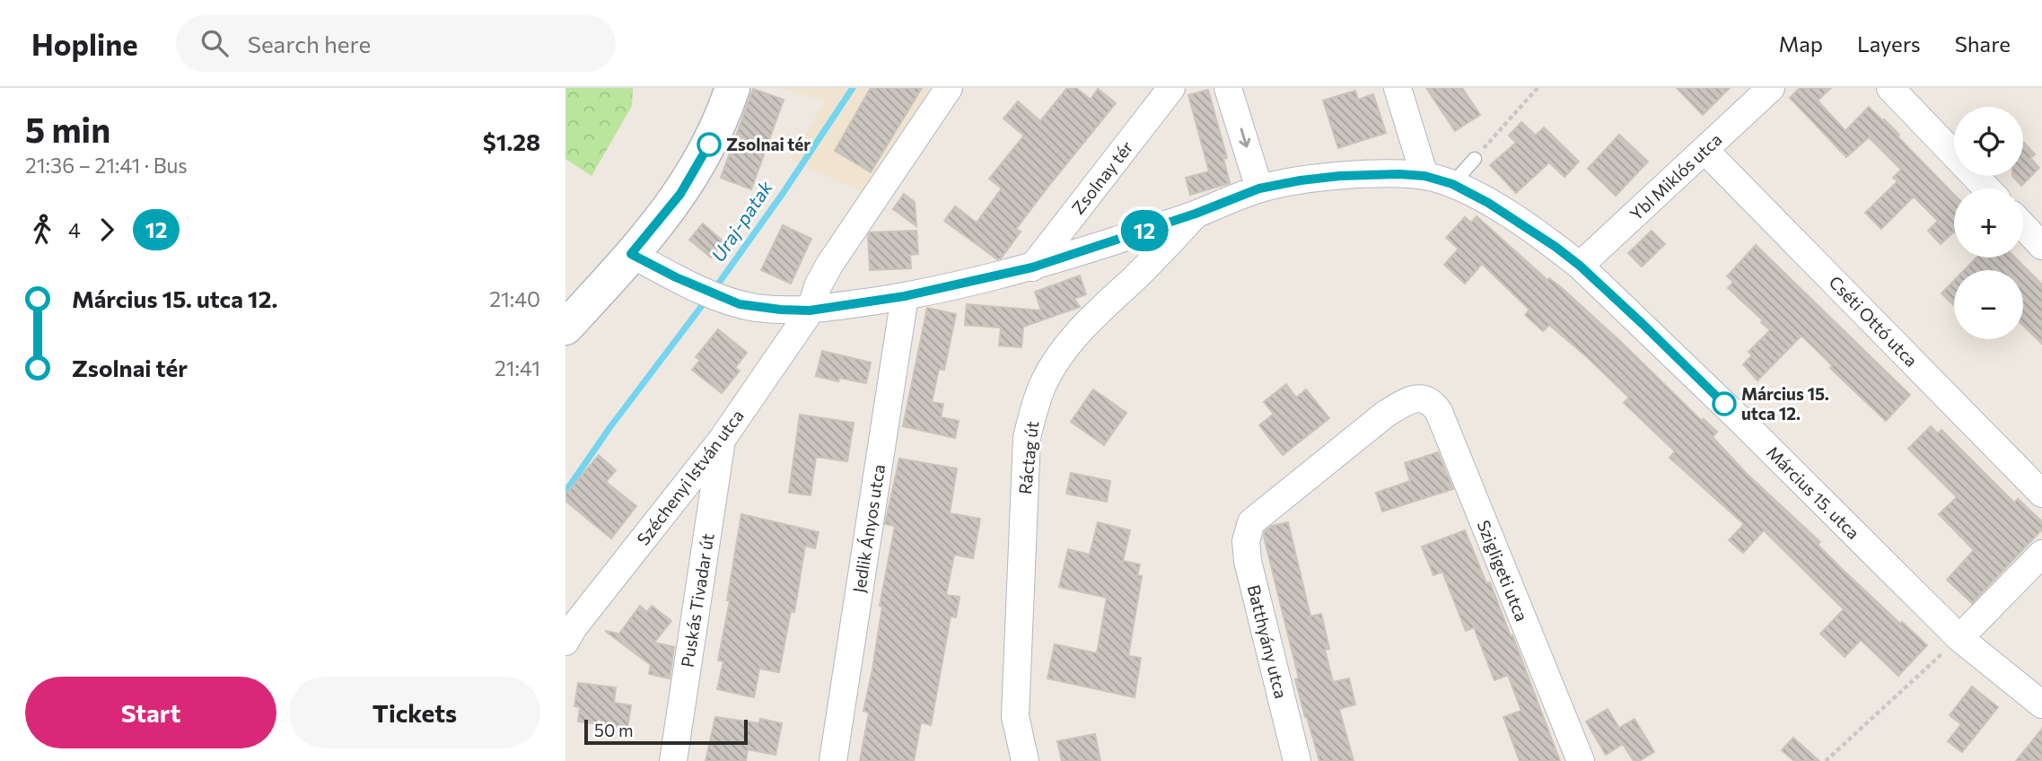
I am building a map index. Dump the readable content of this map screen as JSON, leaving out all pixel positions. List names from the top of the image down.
{
  "streets": {
    "street": [
      "Ybl Miklós utca",
      "Zsolnay tér",
      "Cséti Ottó utca",
      "Ráctag út",
      "Széchenyi István utca",
      "Március 15. utca",
      "Jedlik Ányos utca",
      "Szigligeti utca",
      "Puskás Tivadar út",
      "Batthyány utca"
    ]
  },
  "crossings": [
    ["Ybl Miklós utca", "Cséti Ottó utca"],
    ["Ybl Miklós utca", "Március 15. utca"],
    ["Zsolnay tér", "Március 15. utca"],
    ["Ráctag út", "Március 15. utca"],
    ["Széchenyi István utca", "Március 15. utca"],
    ["Széchenyi István utca", "Puskás Tivadar út"],
    ["Március 15. utca", "Jedlik Ányos utca"],
    ["Szigligeti utca", "Batthyány utca"]
  ],
  "water": ["Uraj-patak"],
  "places": ["Zsolnai tér", "Március 15. utca 12."],
  "lines": ["bus line 12"],
  "scale_bar": "50 m",
  "page": {
    "header": "Hopline",
    "search": "Search here",
    "nav": ["Map", "Layers", "Share"],
    "heading": ["5 min", "21:36 – 21:41 · Bus", "$1.28"],
    "on_map": "12",
    "map_buttons": ["+", "−"],
    "legs": ["4", "12"],
    "list": [
      {
        "name": "Március 15. utca 12.",
        "value": "21:40"
      },
      {
        "name": "Zsolnai tér",
        "value": "21:41"
      }
    ],
    "buttons": ["Start", "Tickets"],
    "scale": "50 m"
  }
}
